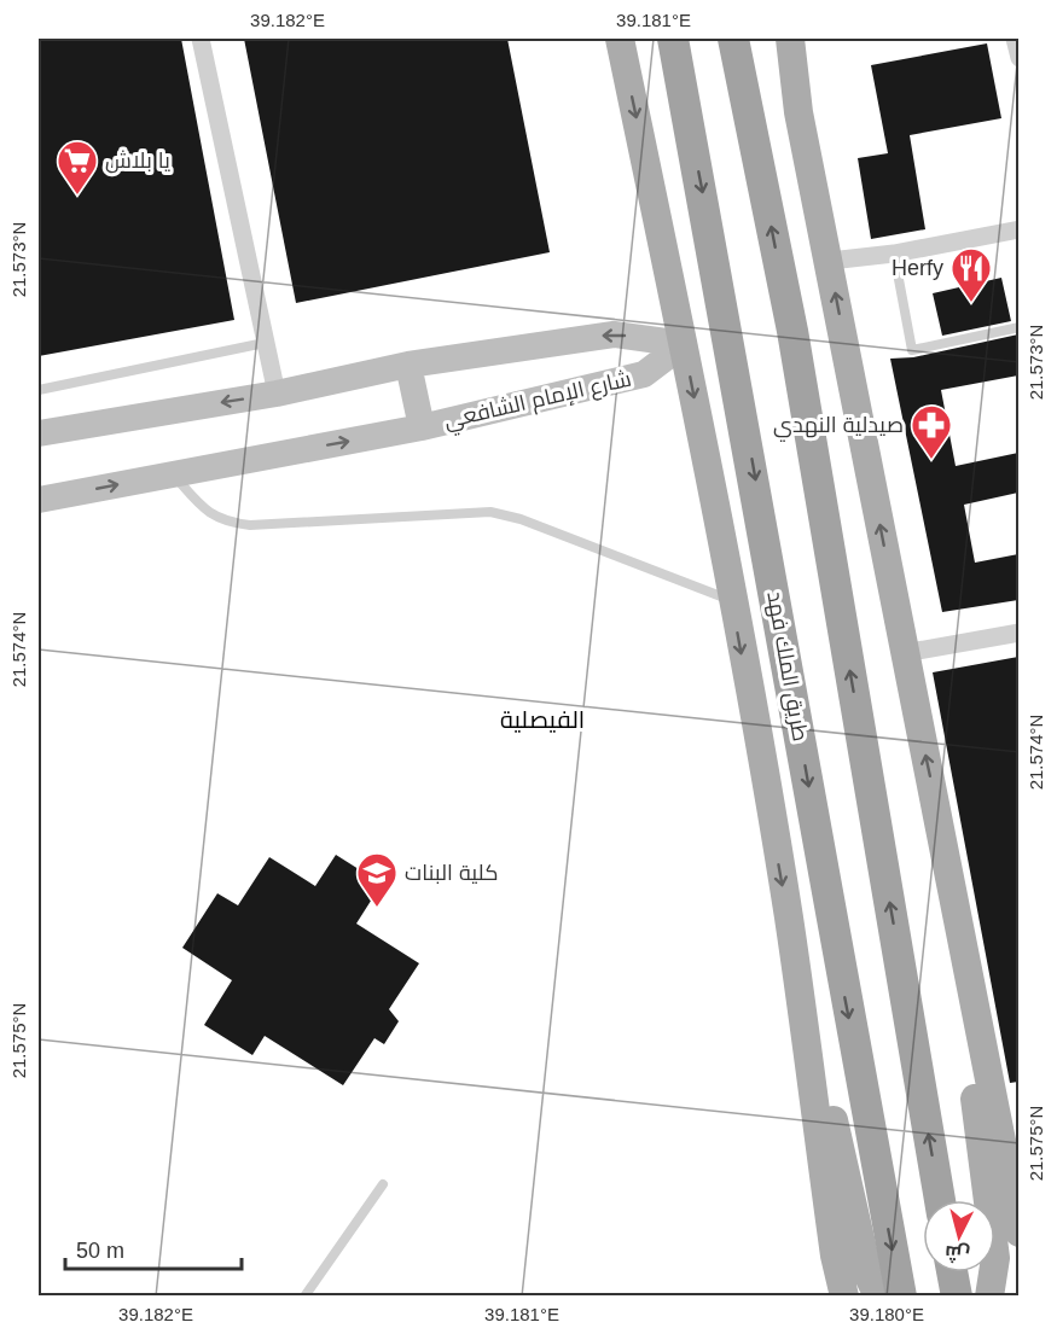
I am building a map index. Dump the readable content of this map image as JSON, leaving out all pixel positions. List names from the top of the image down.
{
  "streets": {
    "highway": ["طريق الملك فهد"],
    "main road": ["شارع الإمام الشافعي"]
  },
  "districts": ["الفيصلية"],
  "places": {
    "supermarket": ["يا بلاش"],
    "restaurant": ["Herfy"],
    "pharmacy": ["صيدلية النهدي"],
    "school or university": ["كلية البنات"]
  },
  "scale_bar": "50 m",
  "north": "bottom",
  "coordinates": [
    "39.182°E",
    "39.181°E",
    "21.573°N",
    "21.574°N",
    "21.575°N",
    "39.180°E"
  ]
}
